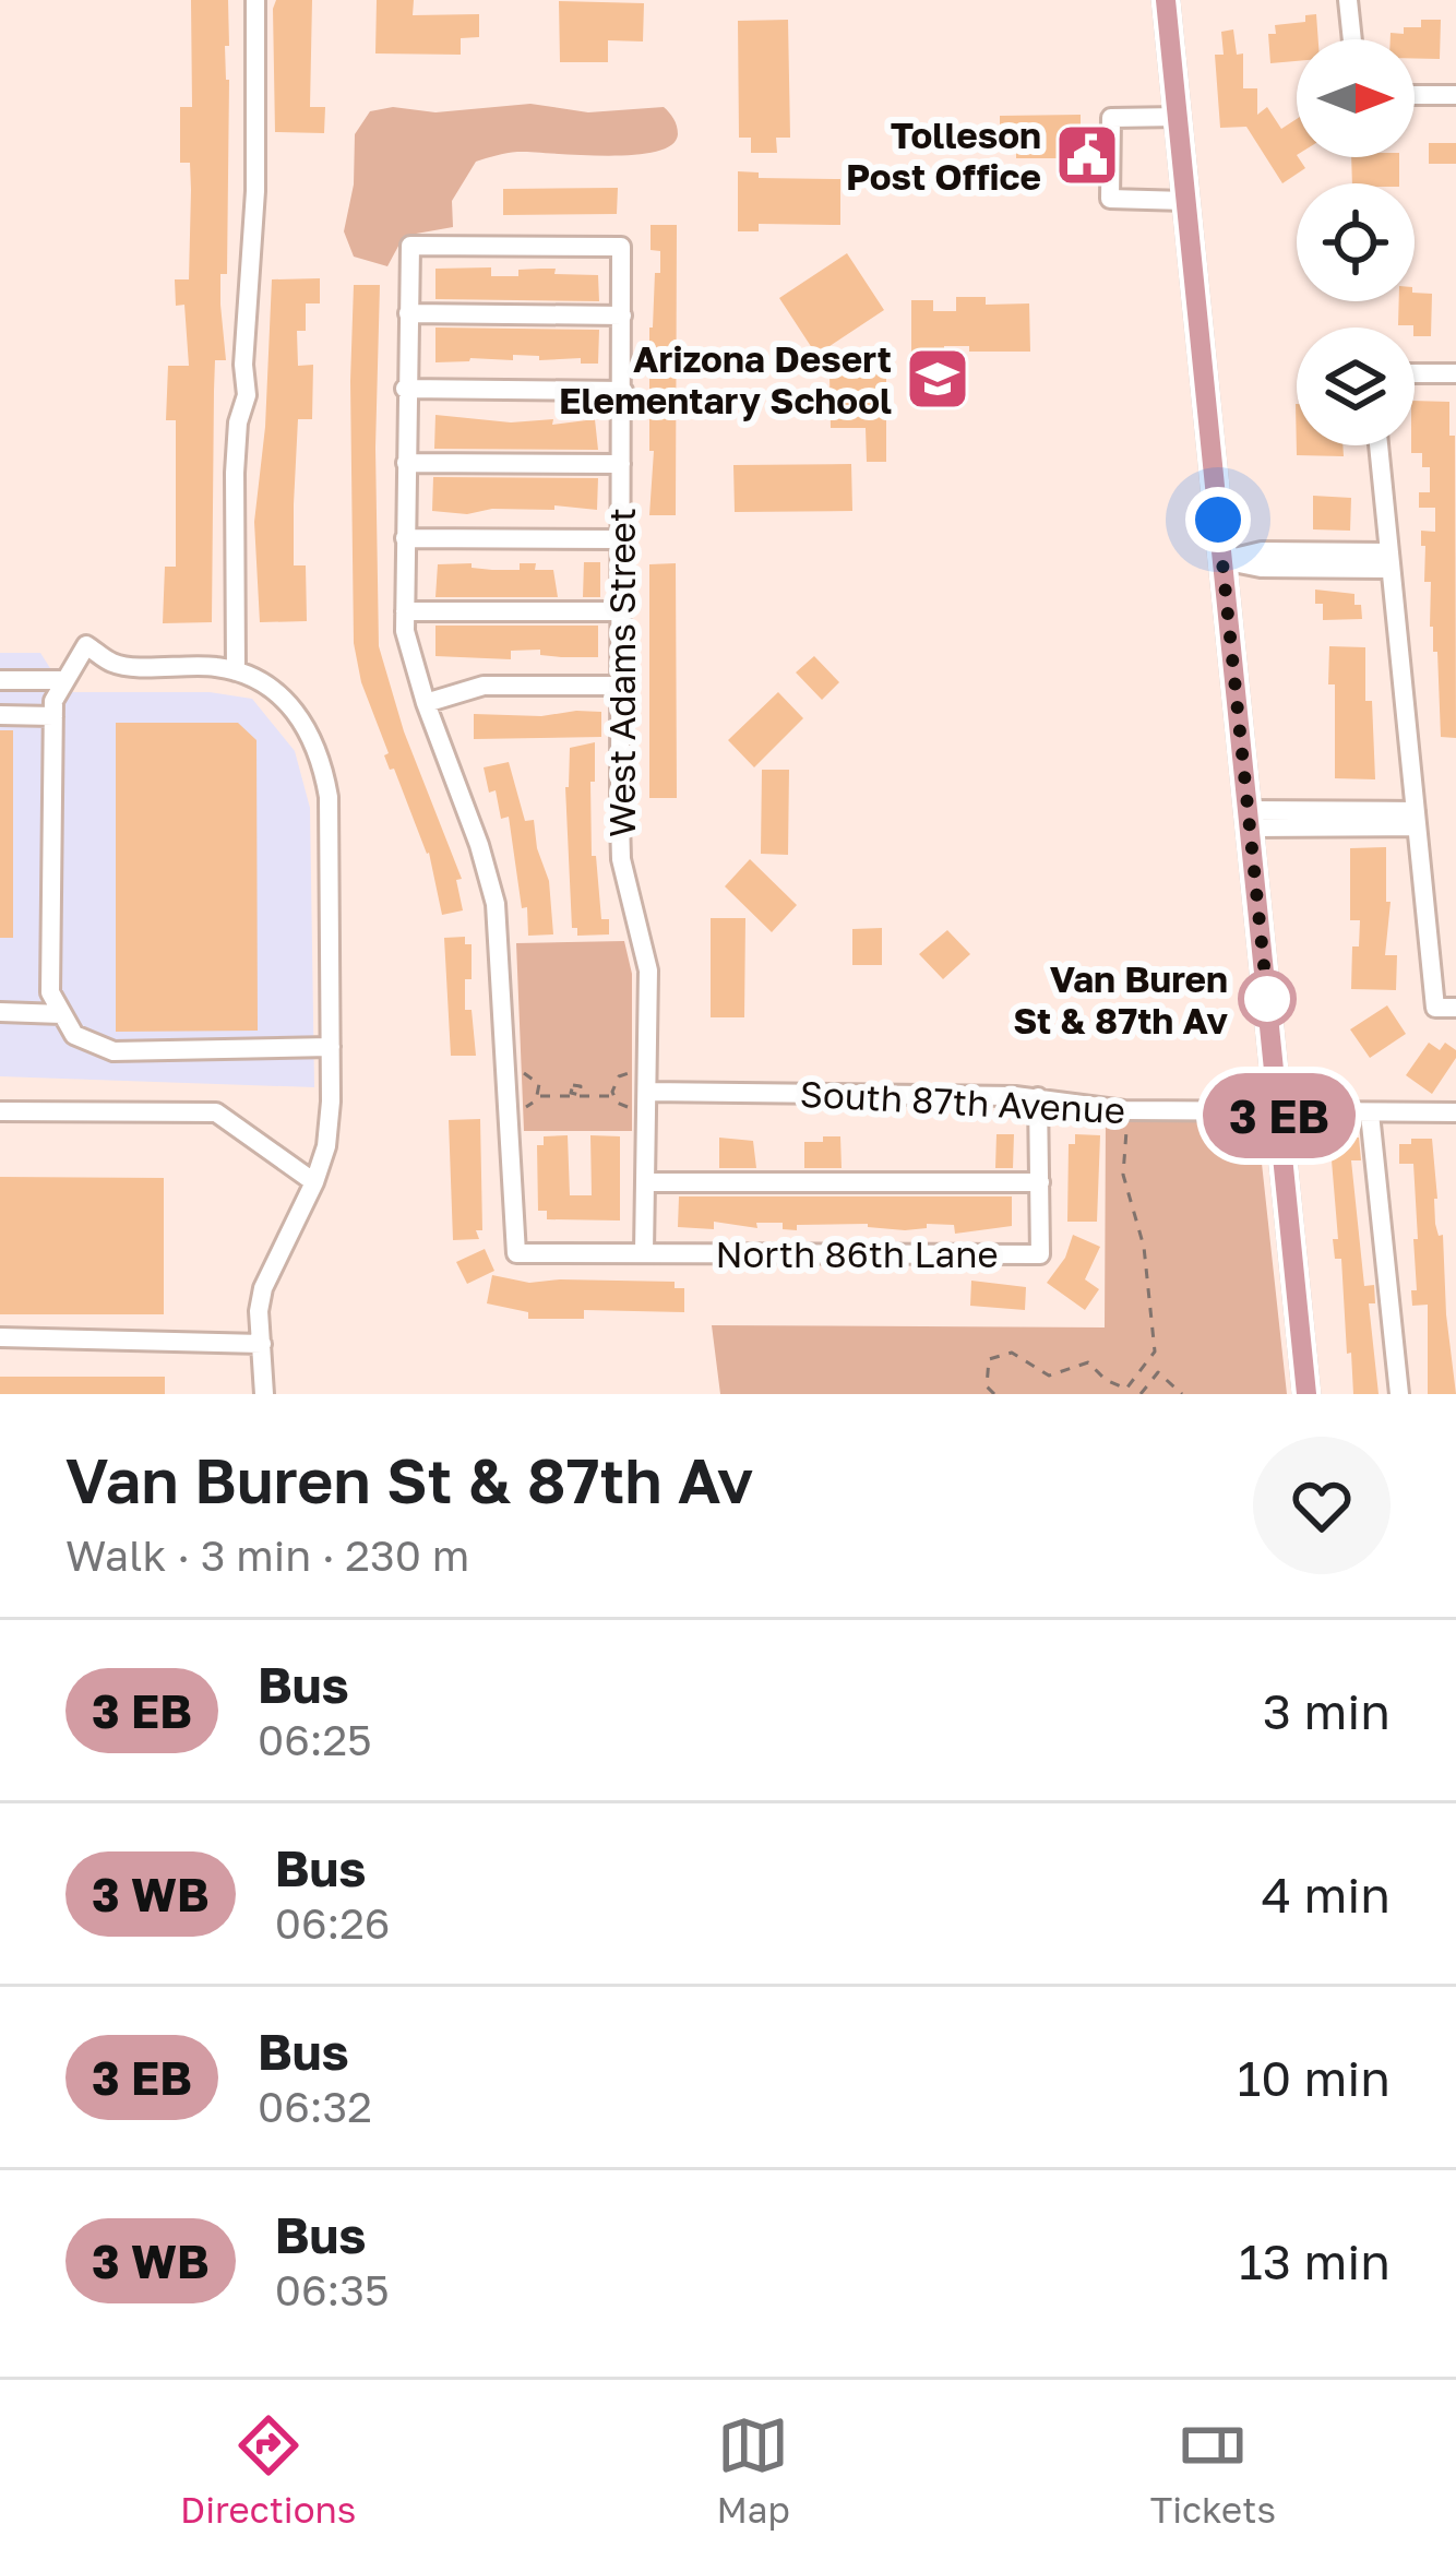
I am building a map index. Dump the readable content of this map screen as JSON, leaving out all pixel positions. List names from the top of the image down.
{
  "streets": {
    "street": ["West Adams Street", "South 87th Avenue", "North 86th Lane"]
  },
  "crossings": [
    ["West Adams Street", "South 87th Avenue"],
    ["West Adams Street", "North 86th Lane"],
    ["South 87th Avenue", "North 86th Lane"]
  ],
  "places": {
    "public building": ["Tolleson Post Office"],
    "school or university": ["Arizona Desert Elementary School"],
    "other": ["Van Buren St & 87th Av"]
  },
  "north": "right",
  "page": {
    "on_map": "3 EB",
    "heading": ["Van Buren St & 87th Av", "Walk · 3 min · 230 m"],
    "list": [
      {
        "mark": "3 EB",
        "name": "Bus",
        "note": "06:25",
        "value": "3 min"
      },
      {
        "mark": "3 WB",
        "name": "Bus",
        "note": "06:26",
        "value": "4 min"
      },
      {
        "mark": "3 EB",
        "name": "Bus",
        "note": "06:32",
        "value": "10 min"
      },
      {
        "mark": "3 WB",
        "name": "Bus",
        "note": "06:35",
        "value": "13 min"
      }
    ],
    "tabs": ["Directions", "Map", "Tickets"]
  }
}
